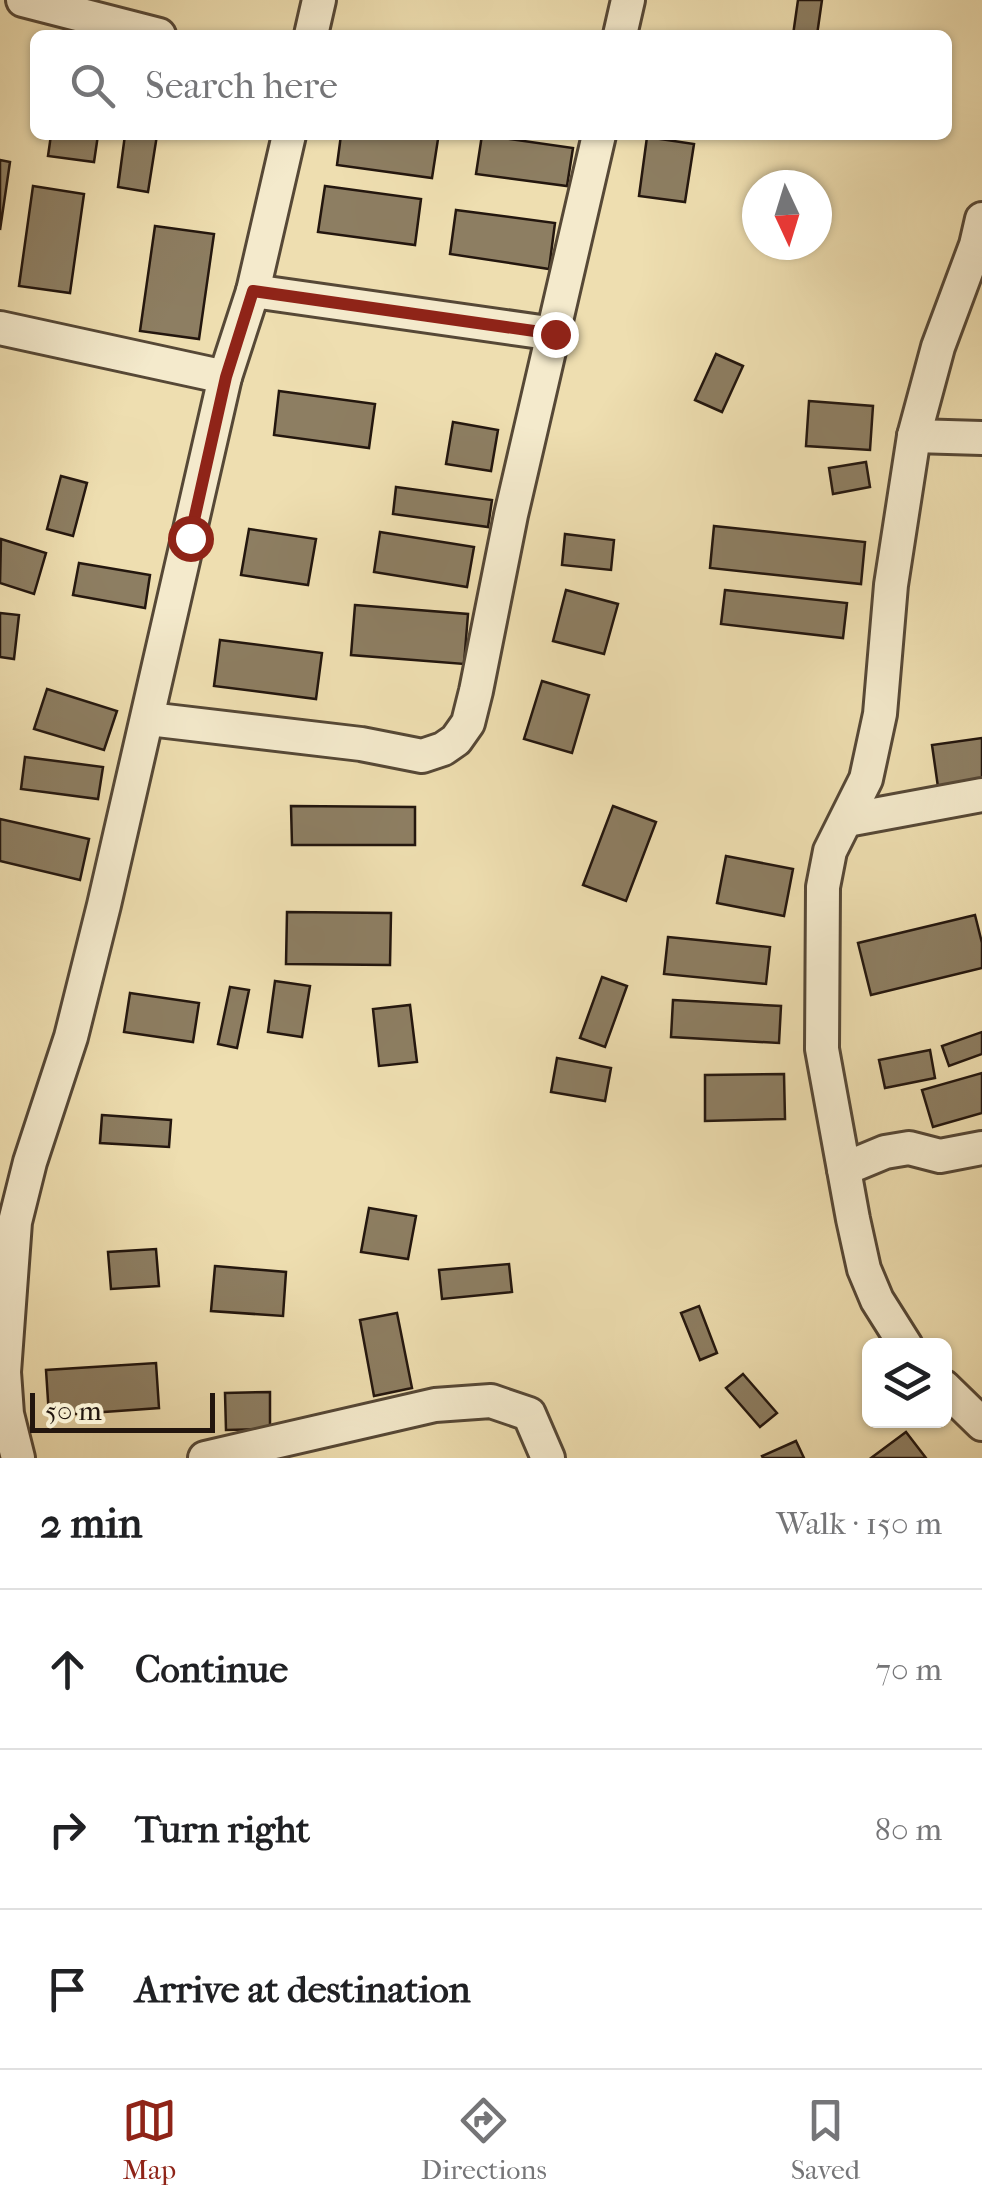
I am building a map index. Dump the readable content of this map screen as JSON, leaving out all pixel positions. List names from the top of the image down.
{
  "scale_bar": "50 m",
  "north": "bottom",
  "page": {
    "search": "Search here",
    "scale": "50 m",
    "heading": ["2 min", "Walk · 150 m"],
    "list": [
      ["Continue", "70 m"],
      ["Turn right", "80 m"],
      "Arrive at destination"
    ],
    "nav": ["Map", "Directions", "Saved"]
  }
}
